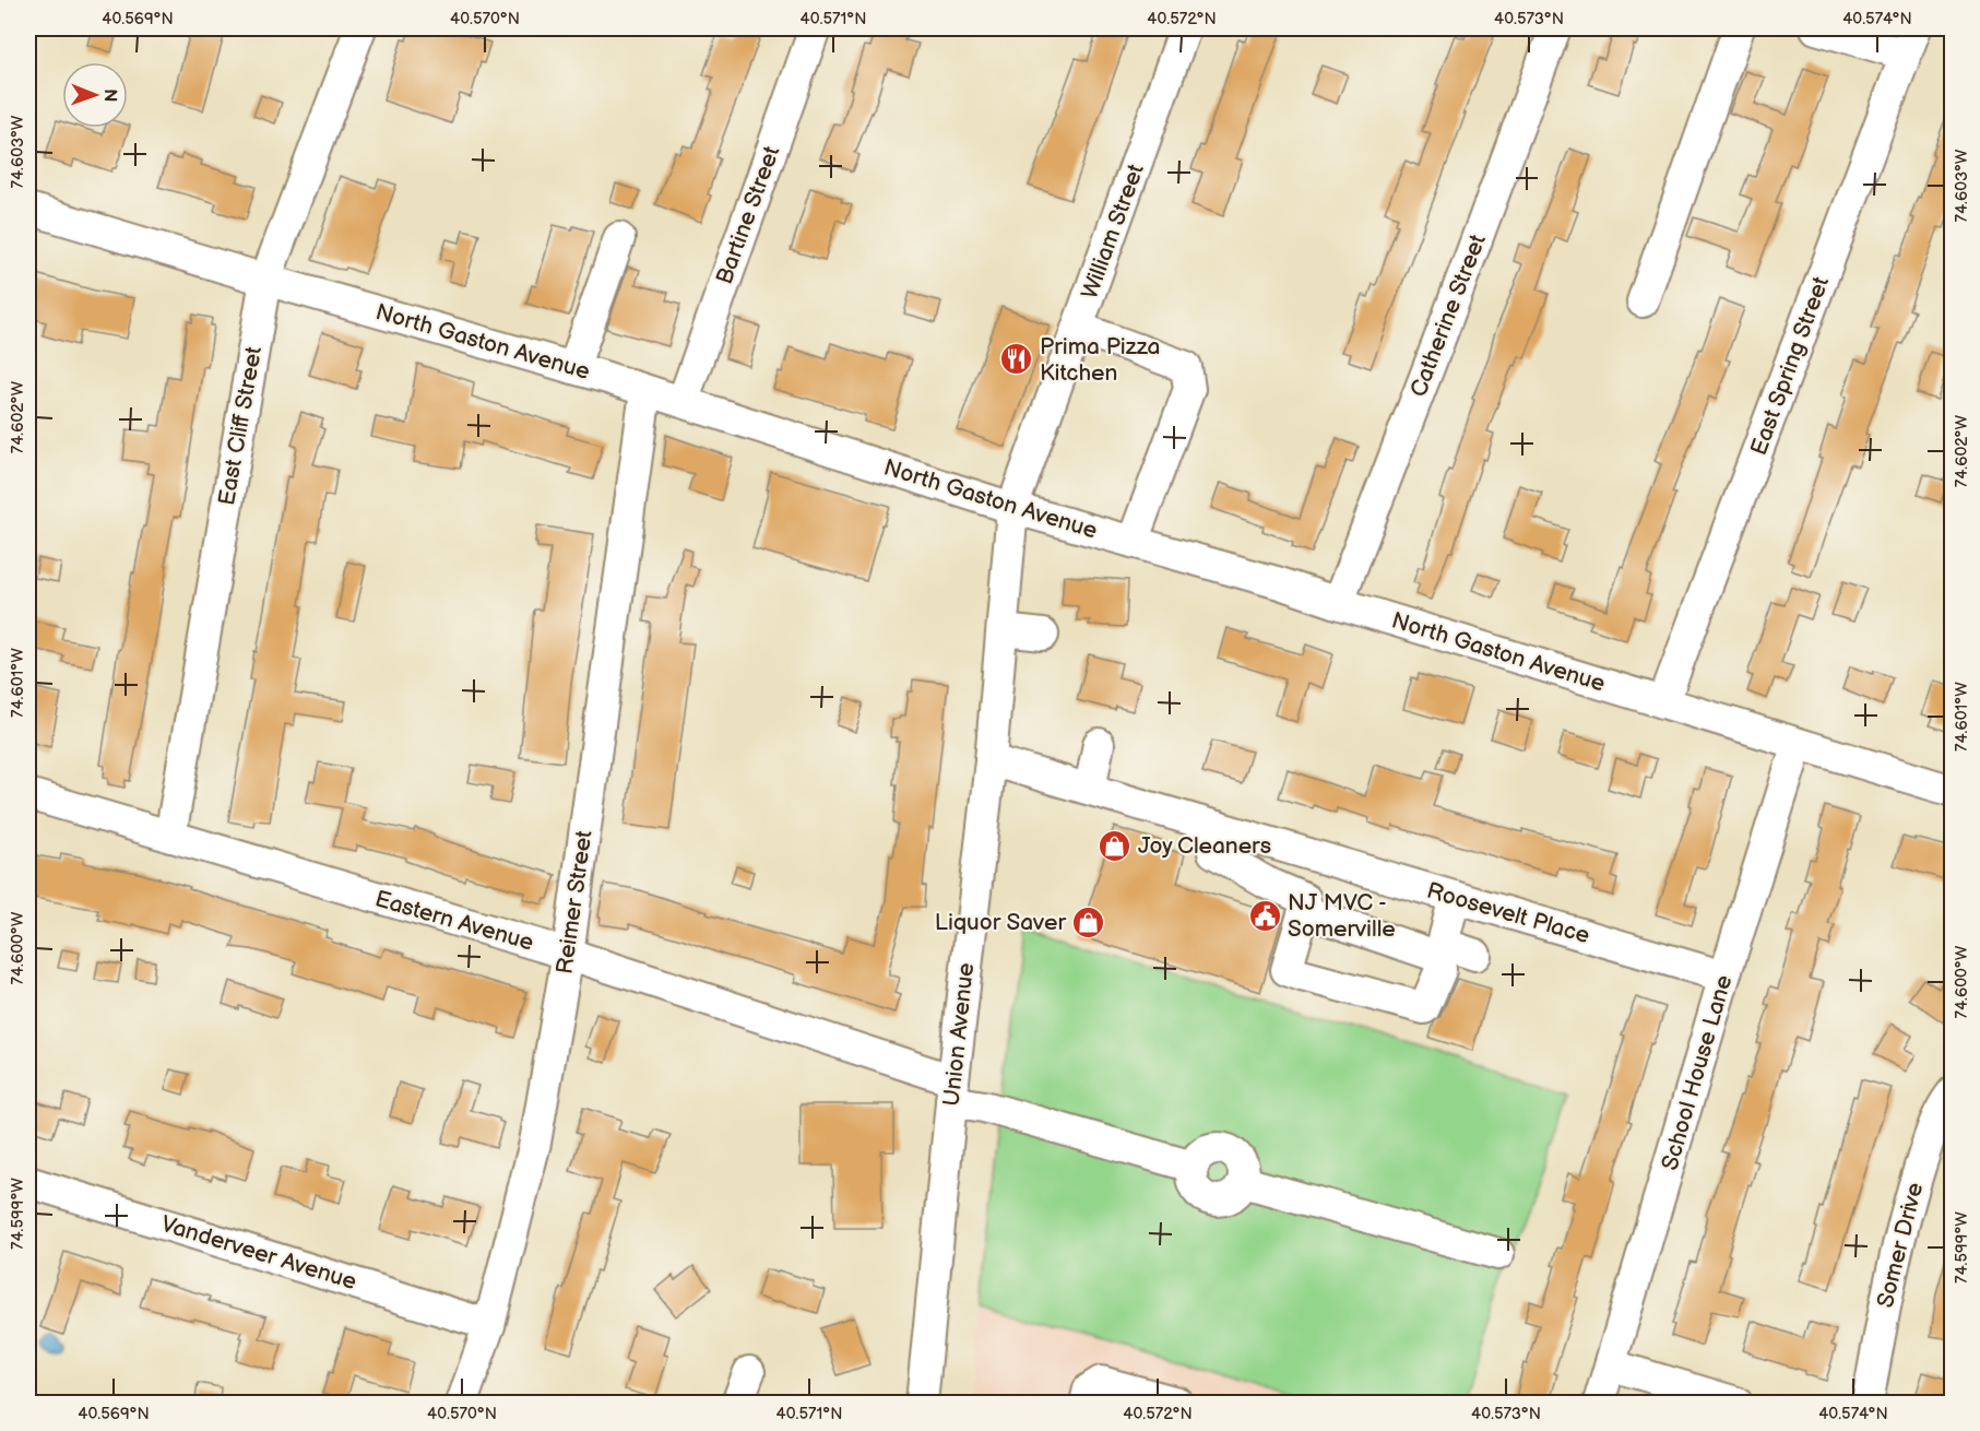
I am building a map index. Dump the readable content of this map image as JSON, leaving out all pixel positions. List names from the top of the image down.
{
  "streets": {
    "street": [
      "Bartine Street",
      "William Street",
      "Catherine Street",
      "North Gaston Avenue",
      "East Spring Street",
      "East Cliff Street",
      "Reimer Street",
      "Roosevelt Place",
      "Eastern Avenue",
      "Union Avenue",
      "School House Lane",
      "Somer Drive",
      "Vanderveer Avenue"
    ]
  },
  "crossings": [
    ["Bartine Street", "North Gaston Avenue"],
    ["William Street", "North Gaston Avenue"],
    ["William Street", "Union Avenue"],
    ["Catherine Street", "North Gaston Avenue"],
    ["North Gaston Avenue", "East Spring Street"],
    ["North Gaston Avenue", "East Cliff Street"],
    ["North Gaston Avenue", "Reimer Street"],
    ["North Gaston Avenue", "Union Avenue"],
    ["North Gaston Avenue", "School House Lane"],
    ["East Cliff Street", "Eastern Avenue"],
    ["Reimer Street", "Eastern Avenue"],
    ["Reimer Street", "Vanderveer Avenue"],
    ["Roosevelt Place", "Union Avenue"],
    ["Roosevelt Place", "School House Lane"],
    ["Eastern Avenue", "Union Avenue"]
  ],
  "places": {
    "restaurant": ["Prima Pizza Kitchen"],
    "shop": ["Joy Cleaners", "Liquor Saver"],
    "public building": ["NJ MVC - Somerville"]
  },
  "north": "right",
  "coordinates": [
    "40.569°N",
    "40.570°N",
    "40.571°N",
    "40.572°N",
    "40.573°N",
    "40.574°N",
    "74.603°W",
    "74.602°W",
    "74.601°W",
    "74.600°W",
    "74.599°W"
  ]
}
